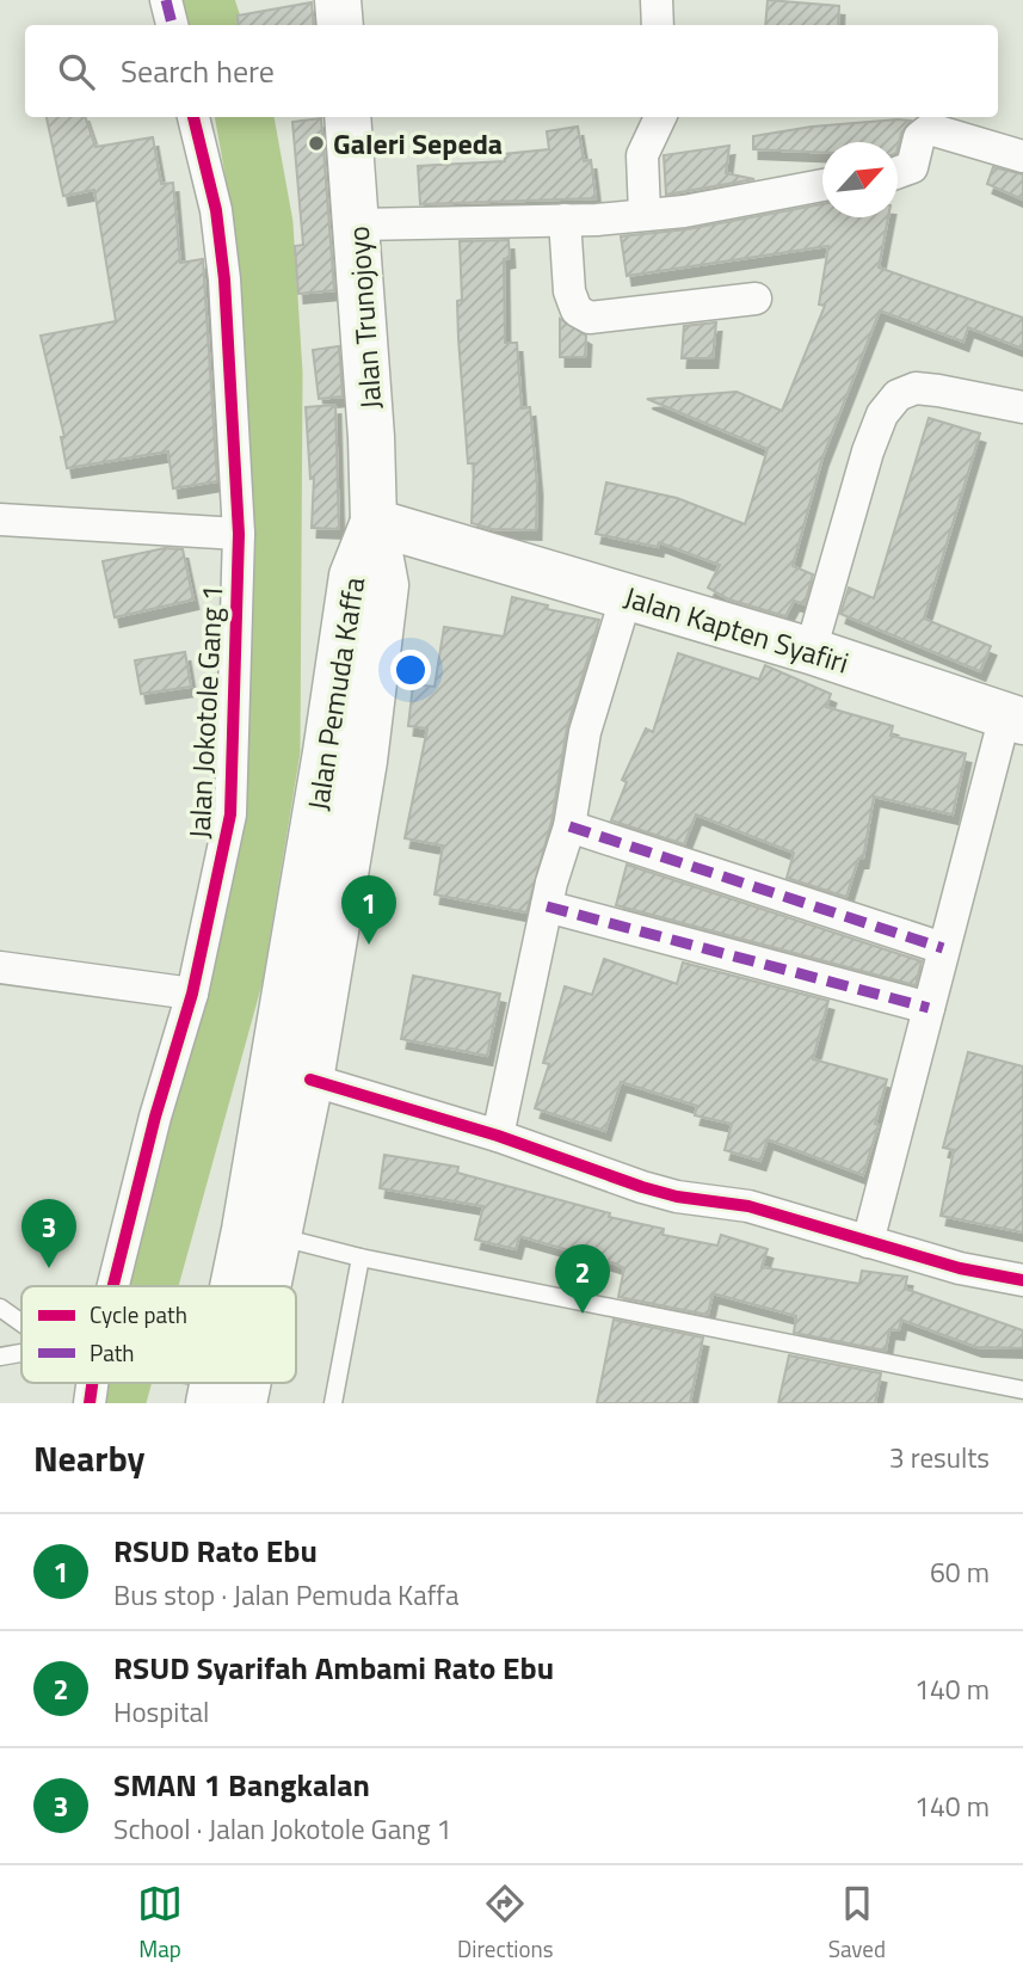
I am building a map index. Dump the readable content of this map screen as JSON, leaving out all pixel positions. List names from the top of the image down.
{
  "streets": {
    "main road": ["Jalan Trunojoyo", "Jalan Kapten Syafiri", "Jalan Pemuda Kaffa"],
    "street": ["Jalan Jokotole Gang 1"]
  },
  "crossings": [
    ["Jalan Trunojoyo", "Jalan Kapten Syafiri"],
    ["Jalan Trunojoyo", "Jalan Pemuda Kaffa"],
    ["Jalan Kapten Syafiri", "Jalan Pemuda Kaffa"]
  ],
  "places": ["Galeri Sepeda"],
  "legend": ["Cycle path", "Path"],
  "north": "top right",
  "page": {
    "search": "Search here",
    "pins": ["1", "3", "2"],
    "heading": ["Nearby", "3 results"],
    "list": [
      {
        "mark": "1",
        "name": "RSUD Rato Ebu",
        "note": "Bus stop · Jalan Pemuda Kaffa",
        "value": "60 m"
      },
      {
        "mark": "2",
        "name": "RSUD Syarifah Ambami Rato Ebu",
        "note": "Hospital",
        "value": "140 m"
      },
      {
        "mark": "3",
        "name": "SMAN 1 Bangkalan",
        "note": "School · Jalan Jokotole Gang 1",
        "value": "140 m"
      }
    ],
    "nav": ["Map", "Directions", "Saved"]
  }
}
